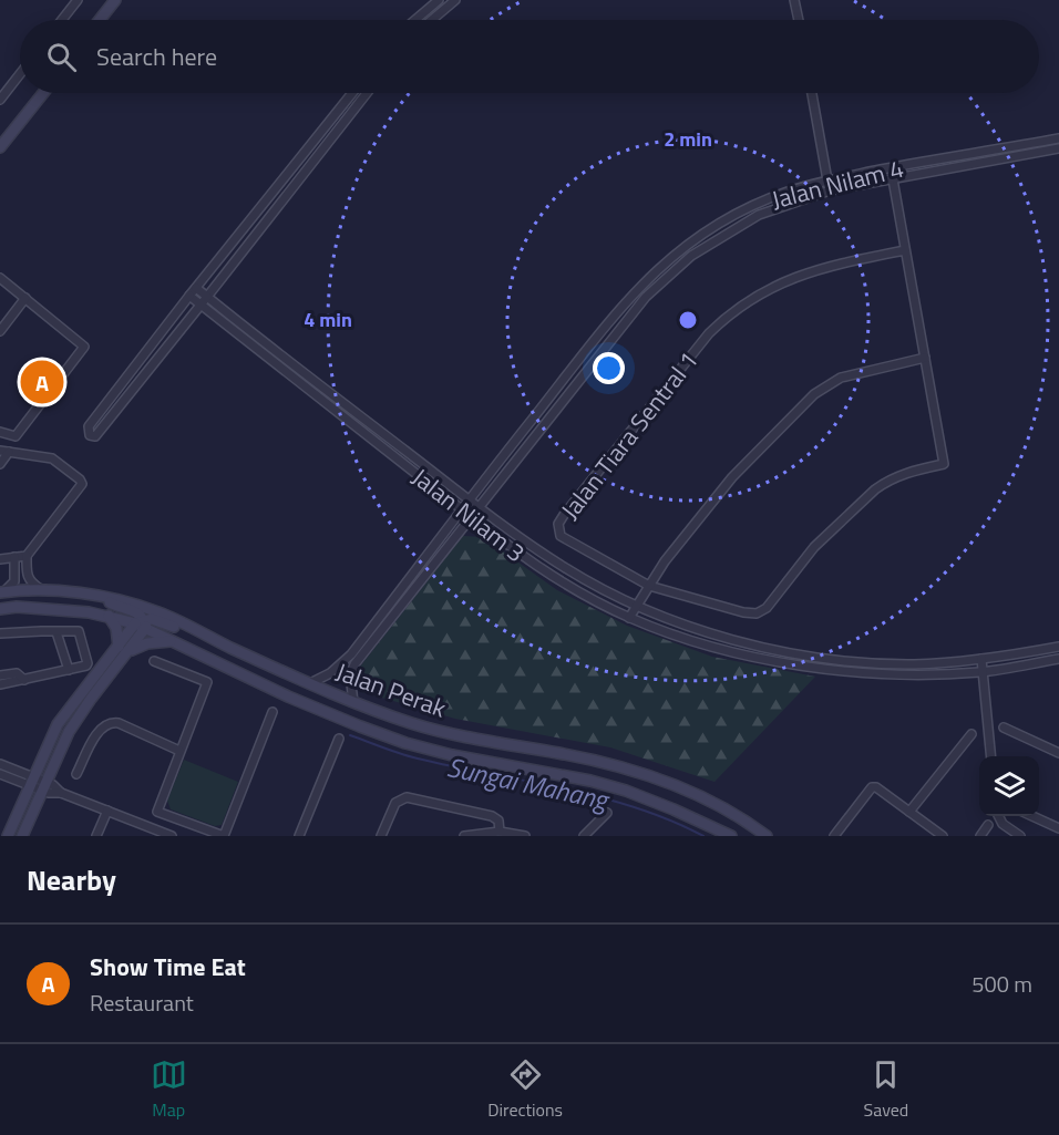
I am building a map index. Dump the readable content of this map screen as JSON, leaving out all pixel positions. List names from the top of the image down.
{
  "streets": {
    "main road": ["Jalan Perak"],
    "street": ["Jalan Nilam 4", "Jalan Tiara Sentral 1", "Jalan Nilam 3"]
  },
  "crossings": [
    ["Jalan Nilam 4", "Jalan Nilam 3"],
    ["Jalan Nilam 4", "Jalan Perak"]
  ],
  "water": ["Sungai Mahang"],
  "page": {
    "search": "Search here",
    "pins": "A",
    "heading": "Nearby",
    "list": [
      {
        "mark": "A",
        "name": "Show Time Eat",
        "note": "Restaurant",
        "value": "500 m"
      }
    ],
    "nav": ["Map", "Directions", "Saved"]
  },
  "rings": ["2 min", "4 min"]
}
